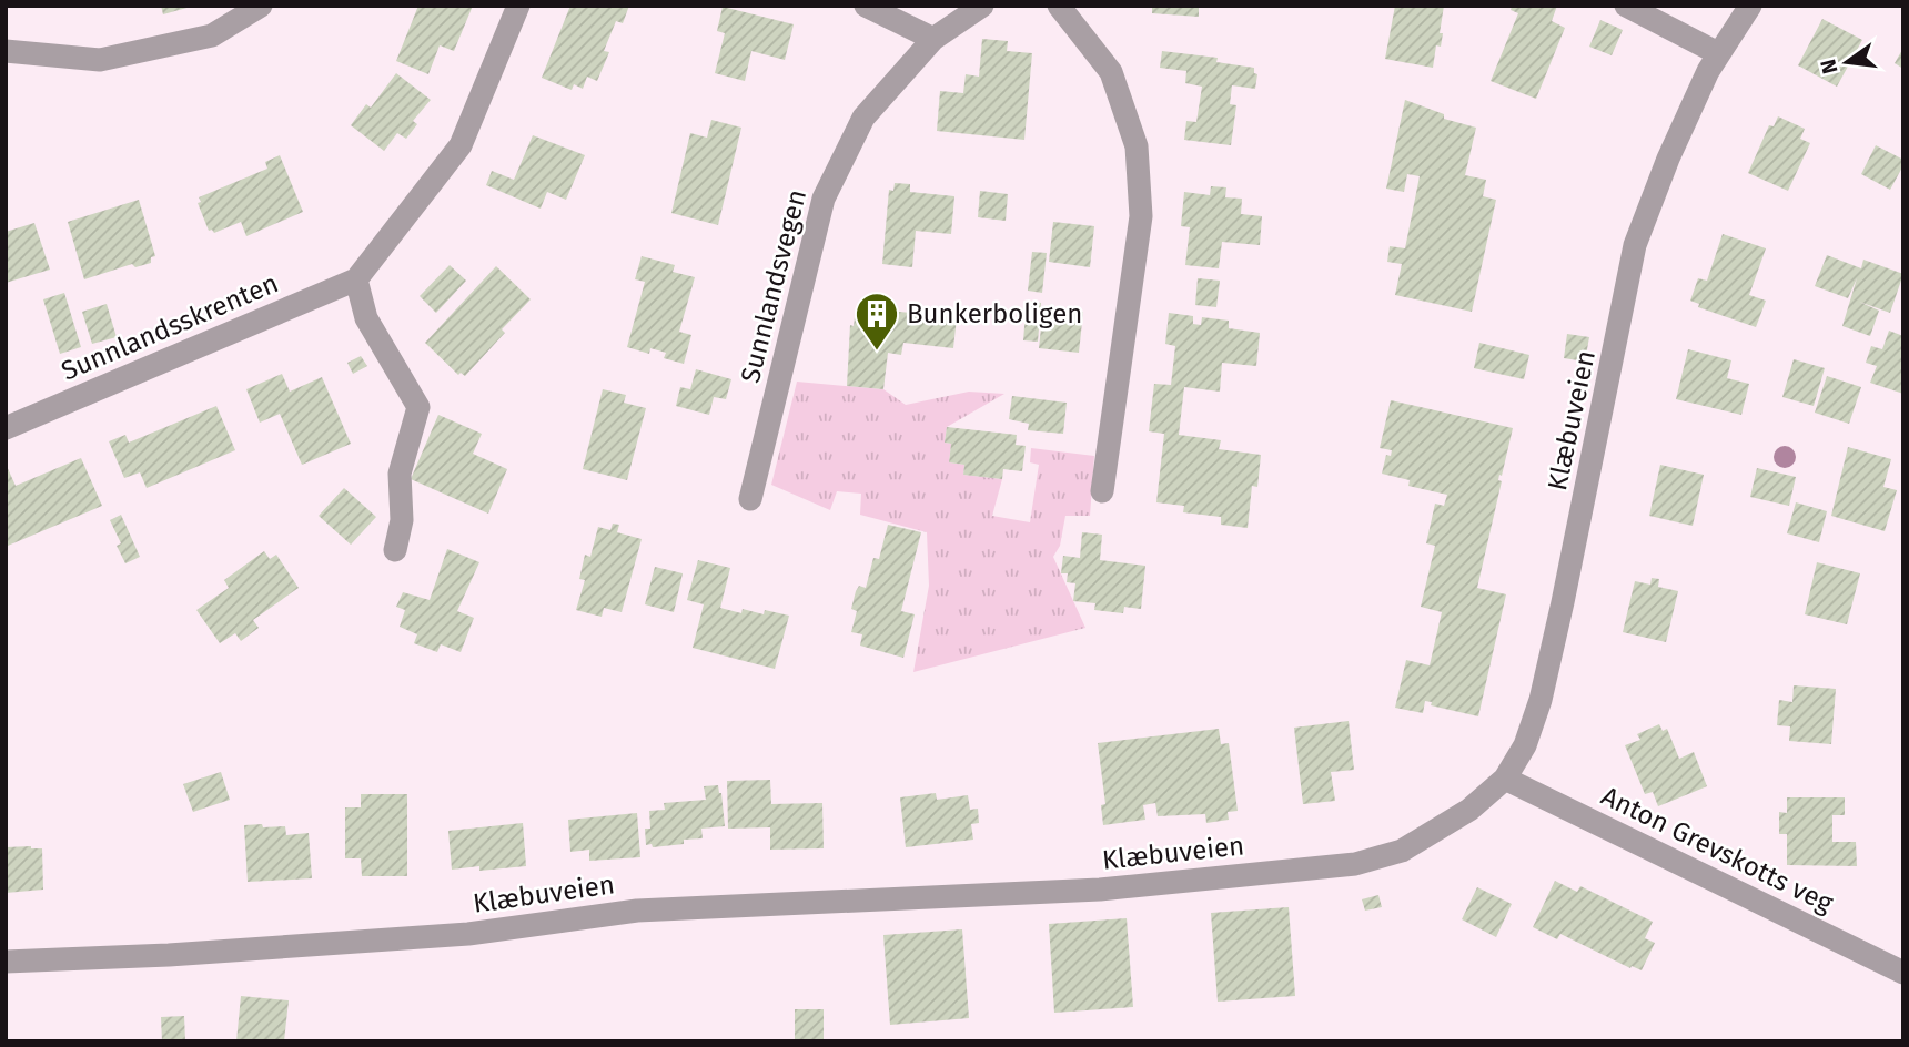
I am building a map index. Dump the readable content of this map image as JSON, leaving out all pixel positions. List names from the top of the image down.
{
  "streets": {
    "street": [
      "Sunnlandsvegen",
      "Sunnlandsskrenten",
      "Klæbuveien",
      "Anton Grevskotts veg"
    ]
  },
  "crossings": [
    ["Klæbuveien", "Anton Grevskotts veg"]
  ],
  "places": {
    "building": ["Bunkerboligen"]
  },
  "north": "left"
}
